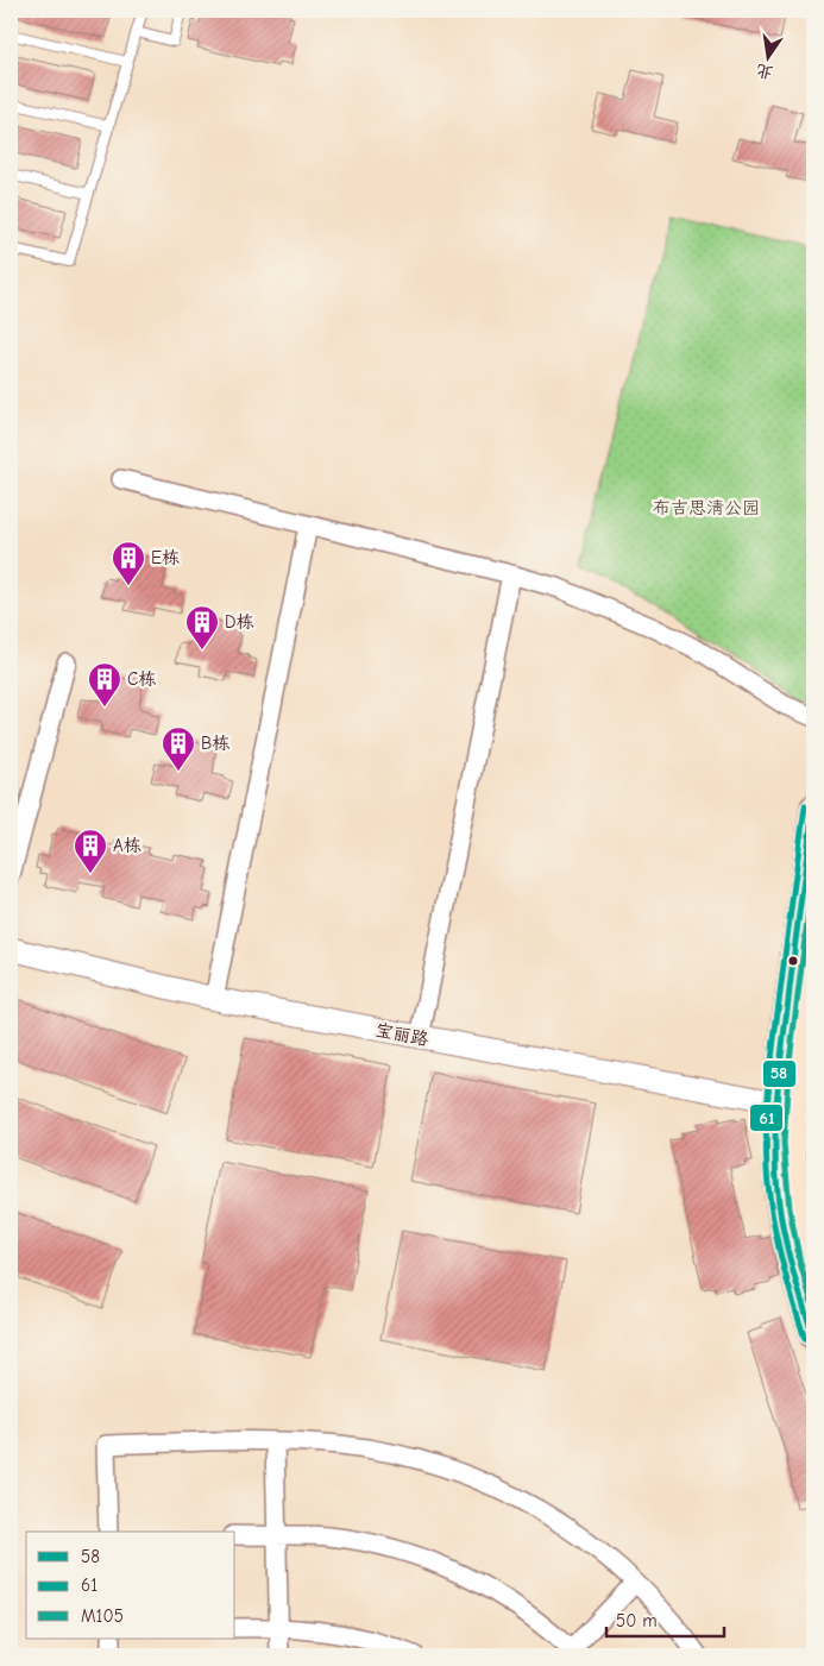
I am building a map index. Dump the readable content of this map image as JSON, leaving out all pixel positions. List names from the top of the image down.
{
  "streets": {
    "street": ["宝丽路"]
  },
  "parks": ["布吉思清公园"],
  "places": {
    "building": [
      "E栋",
      "D栋",
      "C栋",
      "B栋",
      "A栋"
    ]
  },
  "lines": ["transit line 61", "transit line 58", "transit line M105"],
  "legend": ["58", "61", "M105"],
  "scale_bar": "50 m",
  "north": "bottom"
}
